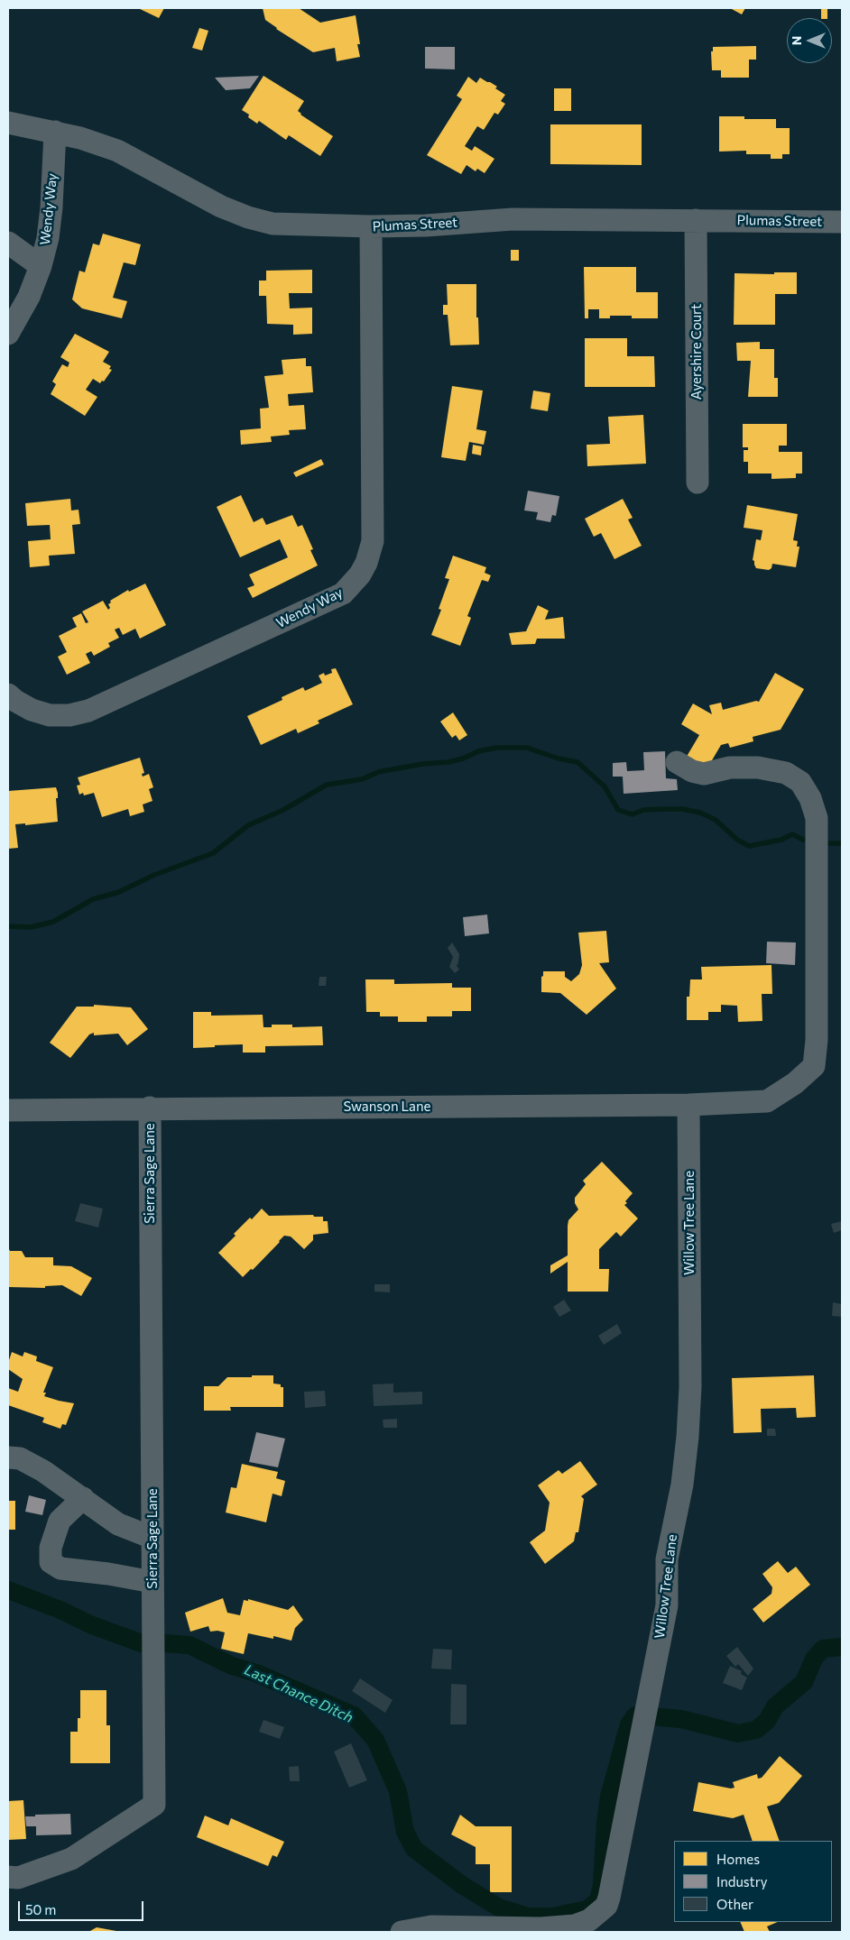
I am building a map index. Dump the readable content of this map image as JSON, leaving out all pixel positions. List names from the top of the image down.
{
  "streets": {
    "street": [
      "Wendy Way",
      "Plumas Street",
      "Ayershire Court",
      "Swanson Lane",
      "Sierra Sage Lane",
      "Willow Tree Lane"
    ]
  },
  "crossings": [
    ["Wendy Way", "Plumas Street"],
    ["Plumas Street", "Ayershire Court"],
    ["Swanson Lane", "Sierra Sage Lane"],
    ["Swanson Lane", "Willow Tree Lane"]
  ],
  "water": ["Last Chance Ditch"],
  "legend": ["Homes", "Industry", "Other"],
  "scale_bar": "50 m",
  "north": "left"
}
